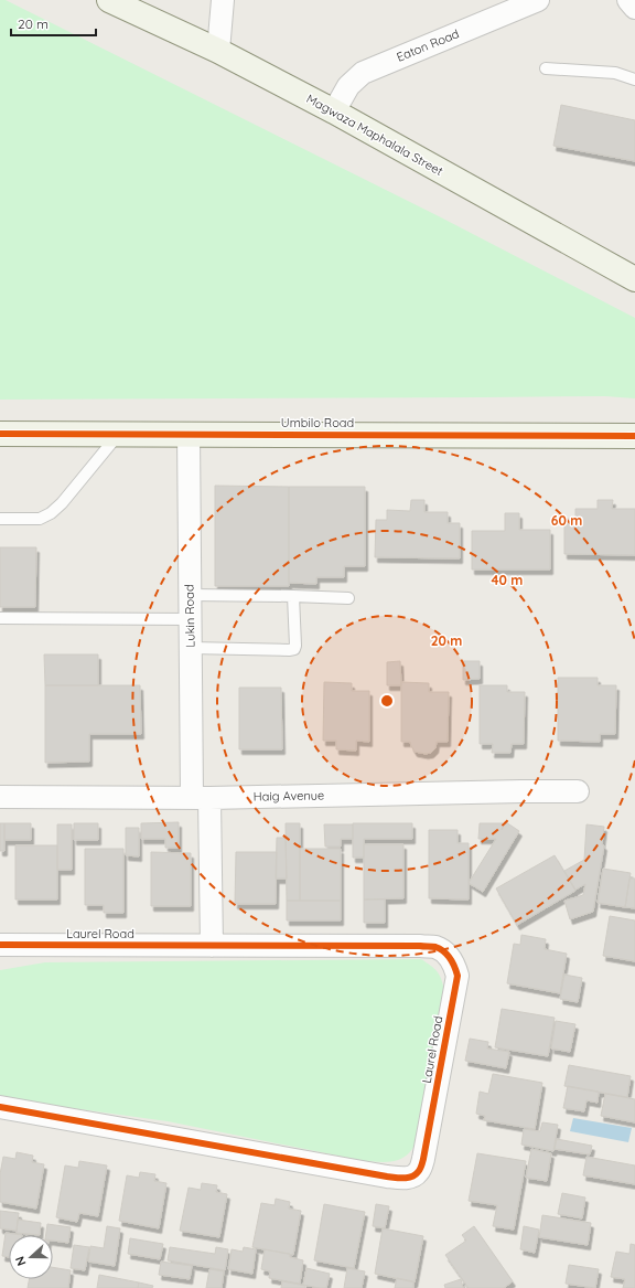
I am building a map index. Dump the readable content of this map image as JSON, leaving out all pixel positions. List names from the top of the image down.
{
  "streets": {
    "street": [
      "Eaton Road",
      "Magwaza Maphalala Street",
      "Umbilo Road",
      "Lukin Road",
      "Haig Avenue",
      "Laurel Road"
    ]
  },
  "crossings": [
    ["Eaton Road", "Magwaza Maphalala Street"],
    ["Umbilo Road", "Lukin Road"],
    ["Lukin Road", "Haig Avenue"],
    ["Lukin Road", "Laurel Road"]
  ],
  "scale_bar": "20 m",
  "north": "left",
  "rings": ["60 m", "40 m", "20 m"]
}
